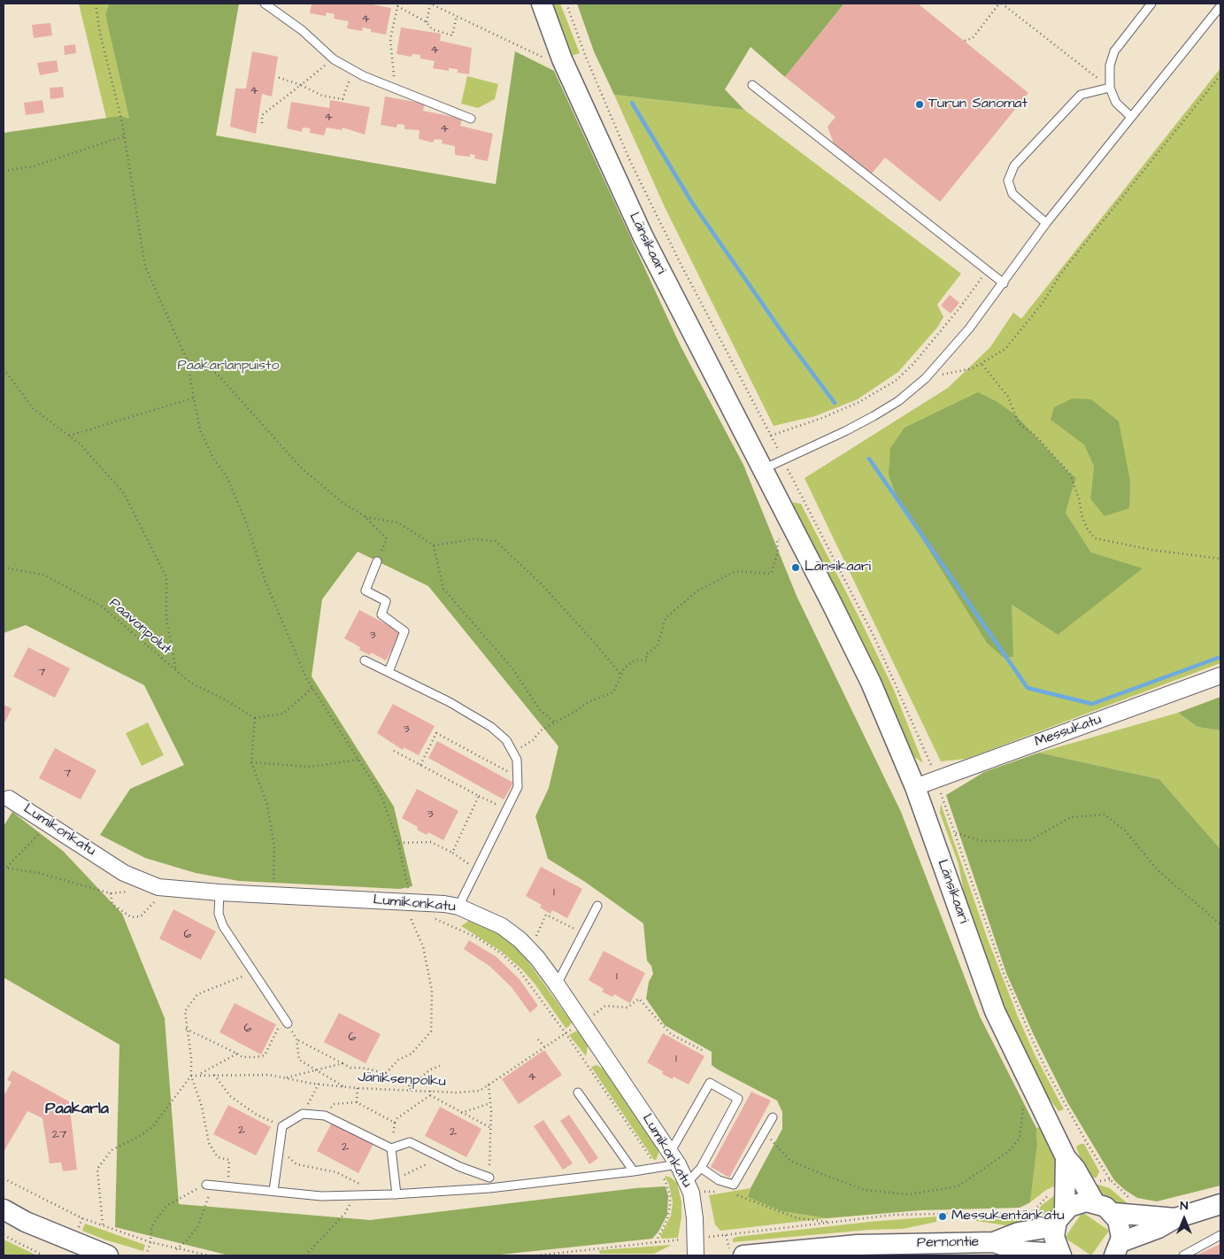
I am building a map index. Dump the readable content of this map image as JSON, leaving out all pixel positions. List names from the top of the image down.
{
  "streets": {
    "street": [
      "Länsikaari",
      "Messukatu",
      "Lumikonkatu",
      "Pernontie"
    ],
    "path": ["Paavonpolut", "Jäniksenpolku"]
  },
  "crossings": [
    ["Länsikaari", "Messukatu"],
    ["Länsikaari", "Pernontie"],
    ["Lumikonkatu", "Jäniksenpolku"]
  ],
  "districts": ["Paakarla"],
  "parks": ["Paakarlanpuisto"],
  "places": ["Turun Sanomat", "Länsikaari", "Messukentänkatu"],
  "house_numbers": [
    "4",
    "4",
    "4",
    "4",
    "4",
    "3",
    "7",
    "3",
    "7",
    "3",
    "1",
    "6",
    "1",
    "6",
    "6",
    "1",
    "4",
    "2",
    "2",
    "27",
    "2"
  ],
  "north": "top"
}
